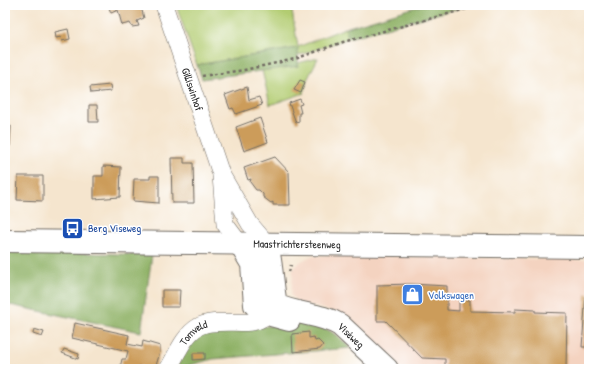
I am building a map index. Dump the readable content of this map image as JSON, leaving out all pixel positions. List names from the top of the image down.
{
  "streets": {
    "main road": ["Gilliswinhof", "Maastrichtersteenweg", "Viséweg"],
    "street": ["Tomveld"]
  },
  "crossings": [
    ["Gilliswinhof", "Maastrichtersteenweg"],
    ["Gilliswinhof", "Tomveld"],
    ["Gilliswinhof", "Viséweg"],
    ["Tomveld", "Viséweg"]
  ],
  "places": {
    "bus stop": ["Berg Viseweg"],
    "shop": ["Volkswagen"]
  }
}
